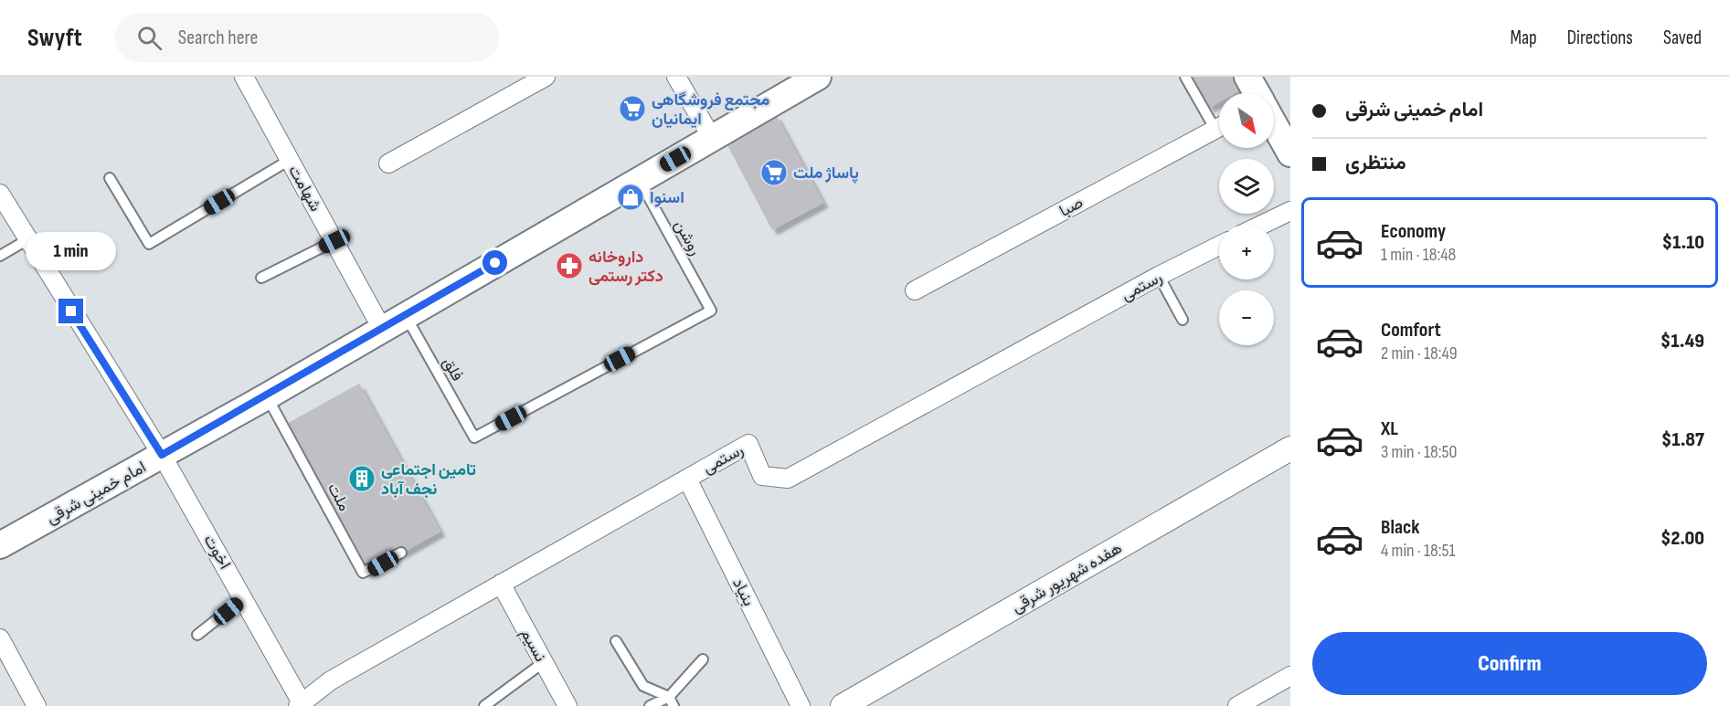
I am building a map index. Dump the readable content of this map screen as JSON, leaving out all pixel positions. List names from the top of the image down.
{
  "streets": {
    "main road": ["امام خمینی شرقی"],
    "street": [
      "شهامت",
      "صبا",
      "رستمی",
      "اخوت",
      "هفده شهریور شرقی",
      "بنیاد",
      "نسیم"
    ],
    "lane": ["روشن", "فلق", "ملت"]
  },
  "crossings": [
    ["شهامت", "امام خمینی شرقی"],
    ["روشن", "فلق"],
    ["روشن", "امام خمینی شرقی"],
    ["رستمی", "اخوت"],
    ["رستمی", "بنیاد"],
    ["رستمی", "نسیم"],
    ["فلق", "امام خمینی شرقی"],
    ["امام خمینی شرقی", "ملت"],
    ["امام خمینی شرقی", "اخوت"]
  ],
  "places": {
    "supermarket": ["مجتمع فروشگاهی ایمانیان", "پاساژ ملت"],
    "shop": ["اسنوا"],
    "pharmacy": ["داروخانه دکتر رستمی"],
    "building": ["تامین اجتماعی نجف آباد"]
  },
  "north": "bottom right",
  "page": {
    "header": "Swyft",
    "search": "Search here",
    "nav": ["Map", "Directions", "Saved"],
    "banner": ["امام خمینی شرقی", "منتظری"],
    "map_buttons": ["+", "−"],
    "list": [
      {
        "name": "Economy",
        "note": "1 min · 18:48",
        "value": "$1.10"
      },
      {
        "name": "Comfort",
        "note": "2 min · 18:49",
        "value": "$1.49"
      },
      {
        "name": "XL",
        "note": "3 min · 18:50",
        "value": "$1.87"
      },
      {
        "name": "Black",
        "note": "4 min · 18:51",
        "value": "$2.00"
      }
    ],
    "bubble": "1 min",
    "buttons": "Confirm"
  }
}
